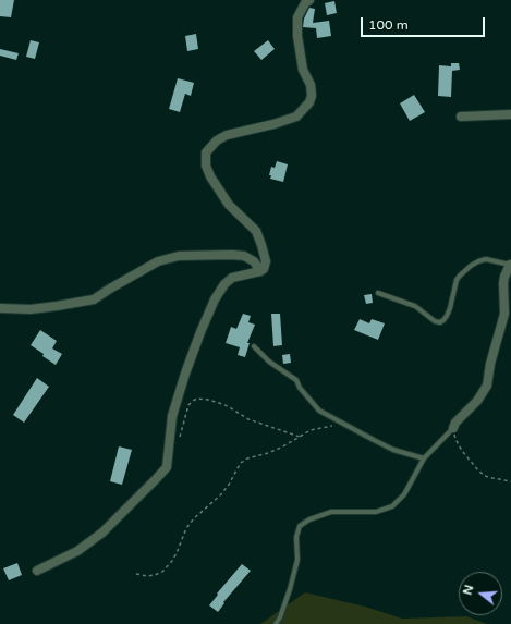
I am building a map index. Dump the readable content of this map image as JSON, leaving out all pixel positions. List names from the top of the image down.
{
  "scale_bar": "100 m",
  "north": "left"
}
